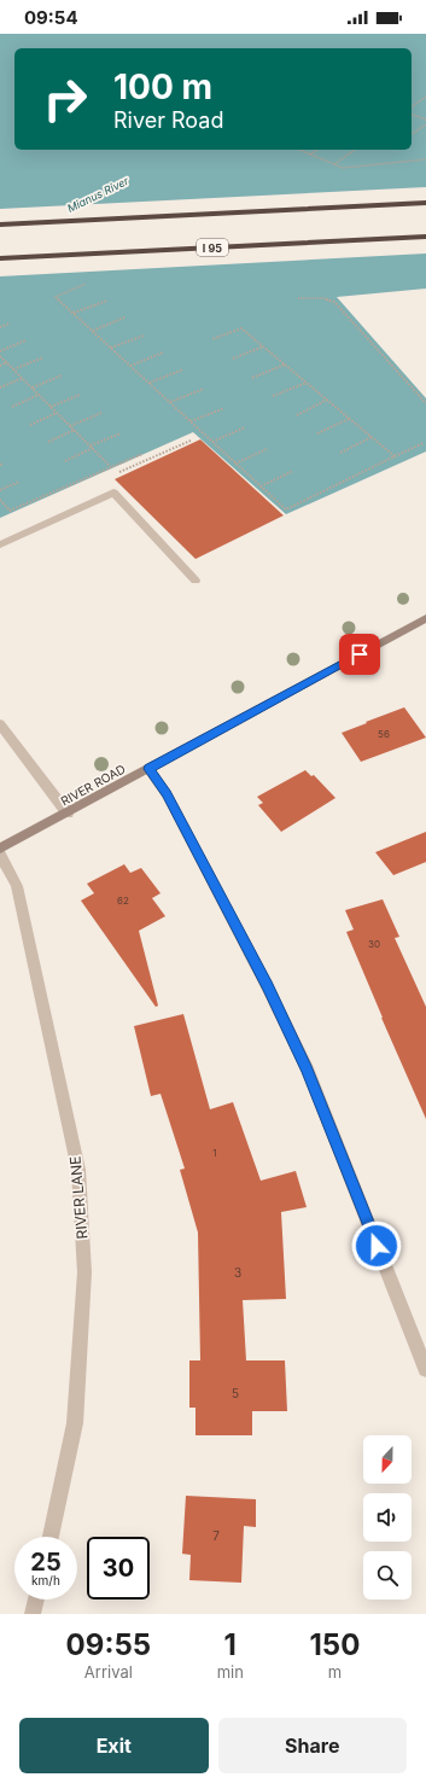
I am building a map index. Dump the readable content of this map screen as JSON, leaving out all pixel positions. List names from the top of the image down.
{
  "streets": {
    "highway": ["I 95"],
    "main road": ["RIVER ROAD"],
    "street": ["RIVER LANE"]
  },
  "water": ["Mianus River"],
  "house_numbers": [
    "56",
    "62",
    "30",
    "1",
    "3",
    "5",
    "7"
  ],
  "north": "bottom",
  "page": {
    "status": "09:54",
    "turn": ["100 m", "River Road"],
    "speed": "25 km/h",
    "limit": "30",
    "eta": [
      "09:55",
      "Arrival",
      "1",
      "min",
      "150",
      "m"
    ],
    "buttons": ["Exit", "Share"]
  }
}
